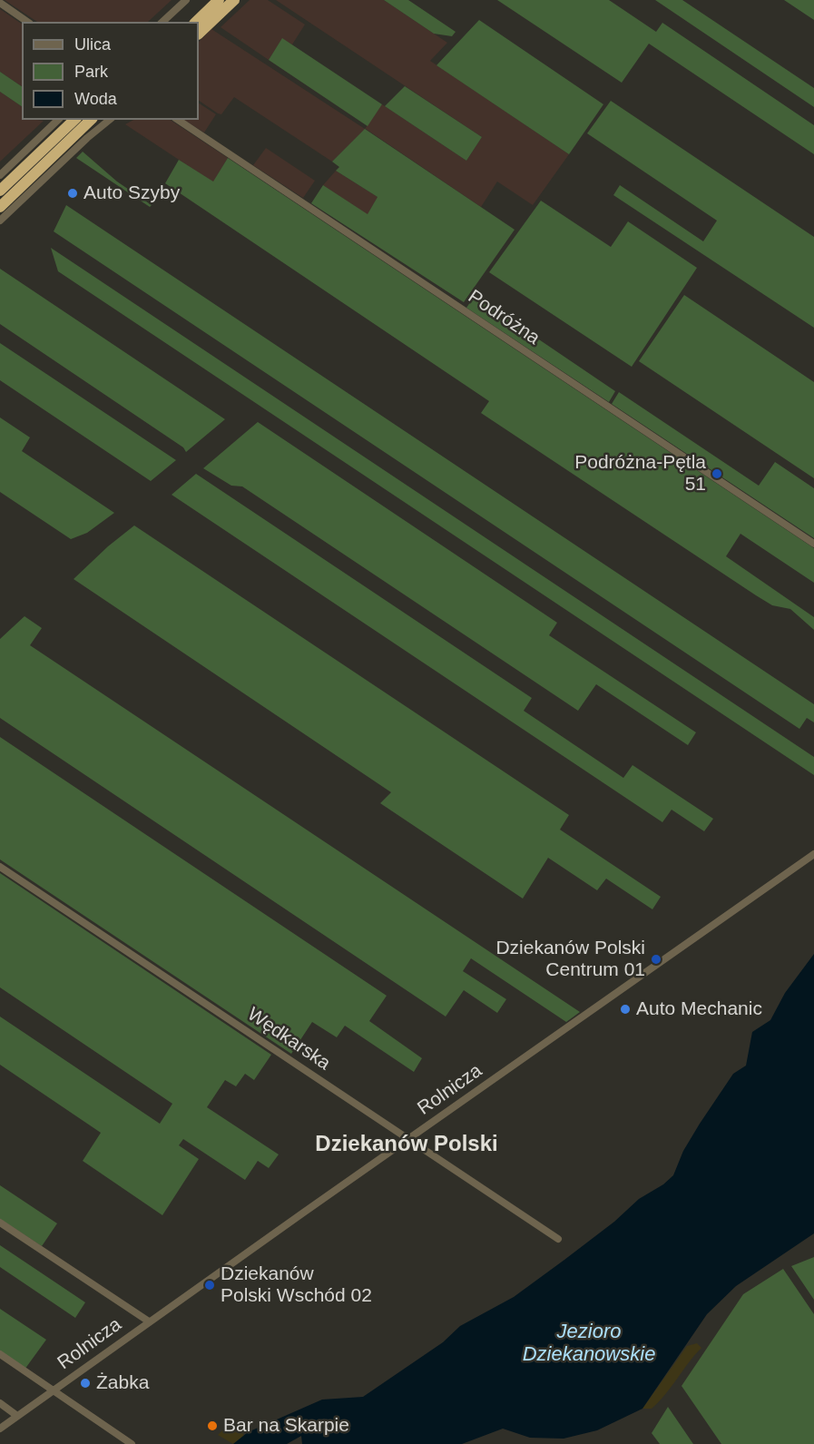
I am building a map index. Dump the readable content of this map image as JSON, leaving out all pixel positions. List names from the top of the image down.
{
  "streets": {
    "street": ["Podróżna", "Wędkarska", "Rolnicza"]
  },
  "crossings": [
    ["Wędkarska", "Rolnicza"]
  ],
  "districts": ["Dziekanów Polski"],
  "water": ["Jezioro Dziekanowskie"],
  "places": [
    "Auto Szyby",
    "Podróżna-Pętla 51",
    "Dziekanów Polski Centrum 01",
    "Auto Mechanic",
    "Dziekanów Polski Wschód 02",
    "Żabka",
    "Bar na Skarpie"
  ],
  "legend": ["Ulica", "Park", "Woda"]
}
